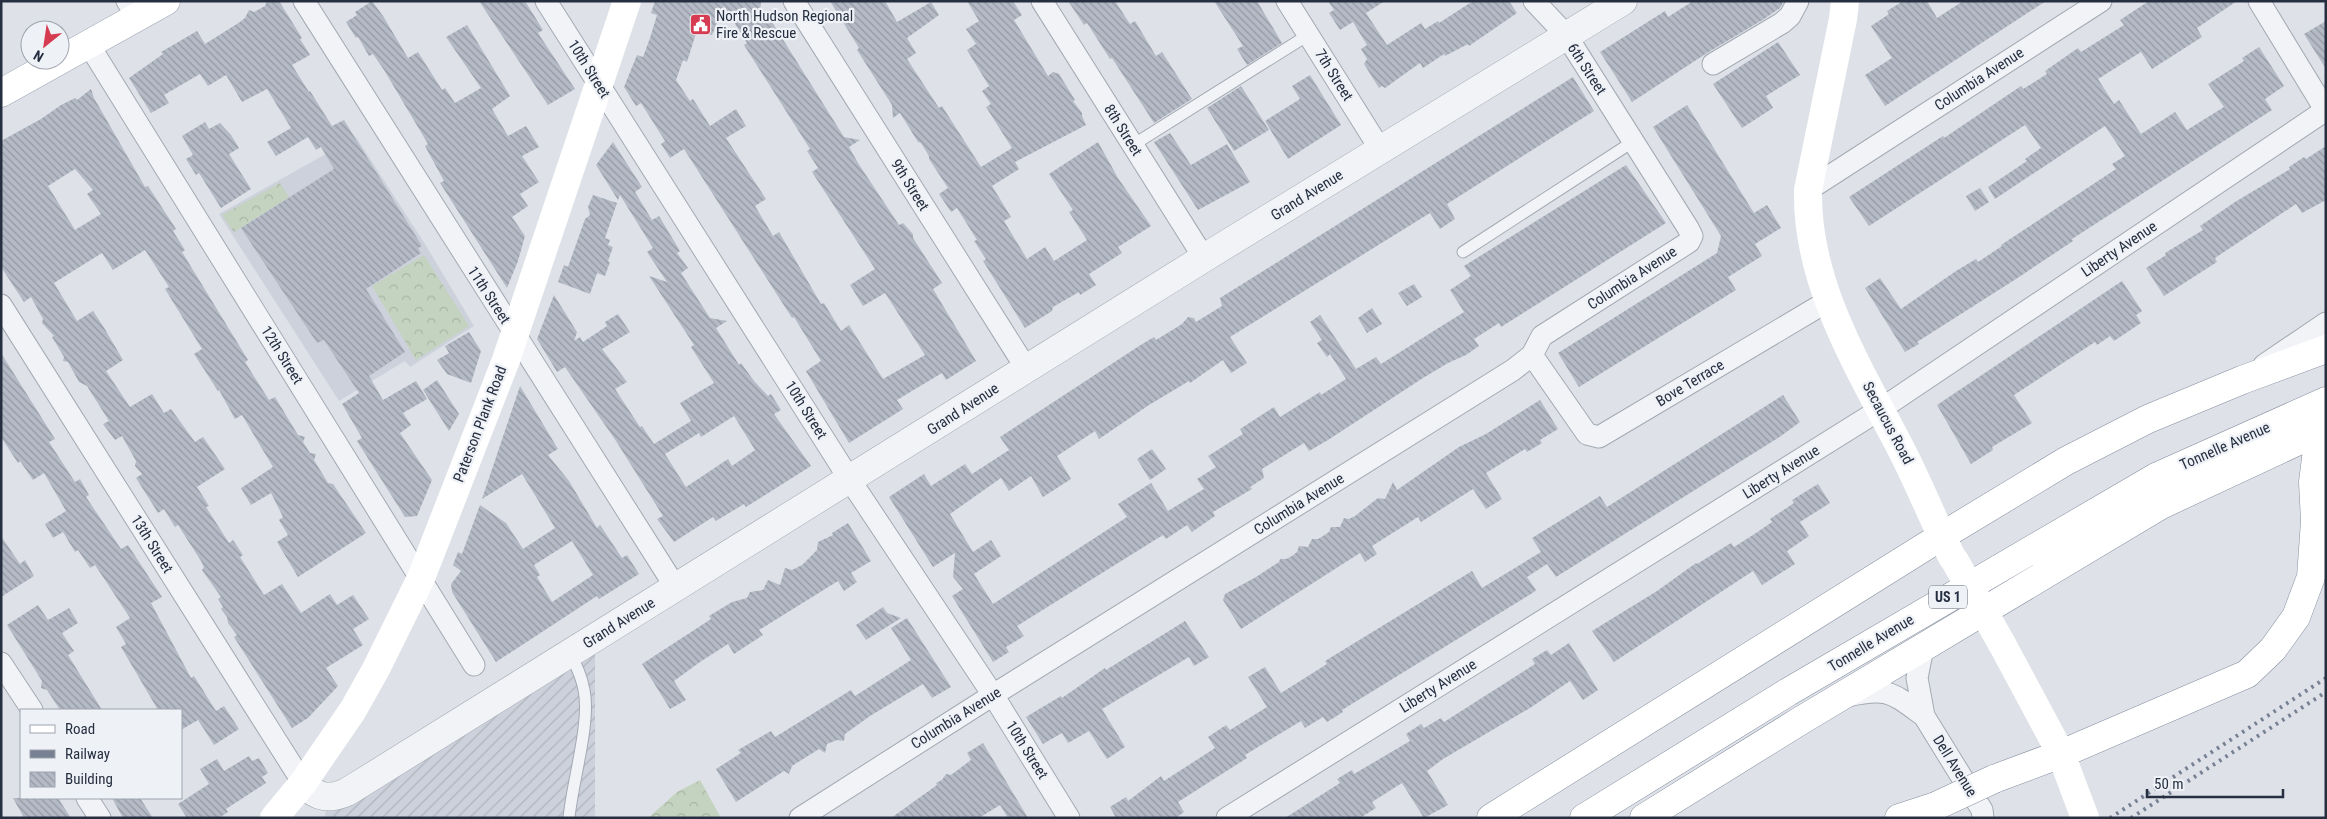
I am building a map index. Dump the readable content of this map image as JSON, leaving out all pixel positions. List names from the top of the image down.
{
  "streets": {
    "main road": [
      "Secaucus Road",
      "Paterson Plank Road",
      "Tonnelle Avenue",
      "US 1"
    ],
    "street": [
      "10th Street",
      "6th Street",
      "7th Street",
      "Columbia Avenue",
      "8th Street",
      "9th Street",
      "Grand Avenue",
      "Liberty Avenue",
      "11th Street",
      "12th Street",
      "Bove Terrace",
      "13th Street",
      "Dell Avenue"
    ]
  },
  "crossings": [
    ["10th Street", "Columbia Avenue"],
    ["10th Street", "Grand Avenue"],
    ["10th Street", "Paterson Plank Road"],
    ["6th Street", "Columbia Avenue"],
    ["6th Street", "Grand Avenue"],
    ["7th Street", "Grand Avenue"],
    ["Columbia Avenue", "Bove Terrace"],
    ["Columbia Avenue", "Secaucus Road"],
    ["8th Street", "Grand Avenue"],
    ["9th Street", "Grand Avenue"],
    ["Grand Avenue", "11th Street"],
    ["Grand Avenue", "Paterson Plank Road"],
    ["Grand Avenue", "13th Street"],
    ["Liberty Avenue", "Secaucus Road"],
    ["11th Street", "Paterson Plank Road"],
    ["12th Street", "Paterson Plank Road"],
    ["Bove Terrace", "Secaucus Road"],
    ["Paterson Plank Road", "13th Street"],
    ["Tonnelle Avenue", "Dell Avenue"]
  ],
  "places": {
    "public building": ["North Hudson Regional Fire & Rescue"]
  },
  "legend": ["Road", "Railway", "Building"],
  "scale_bar": "50 m",
  "north": "bottom left"
}
